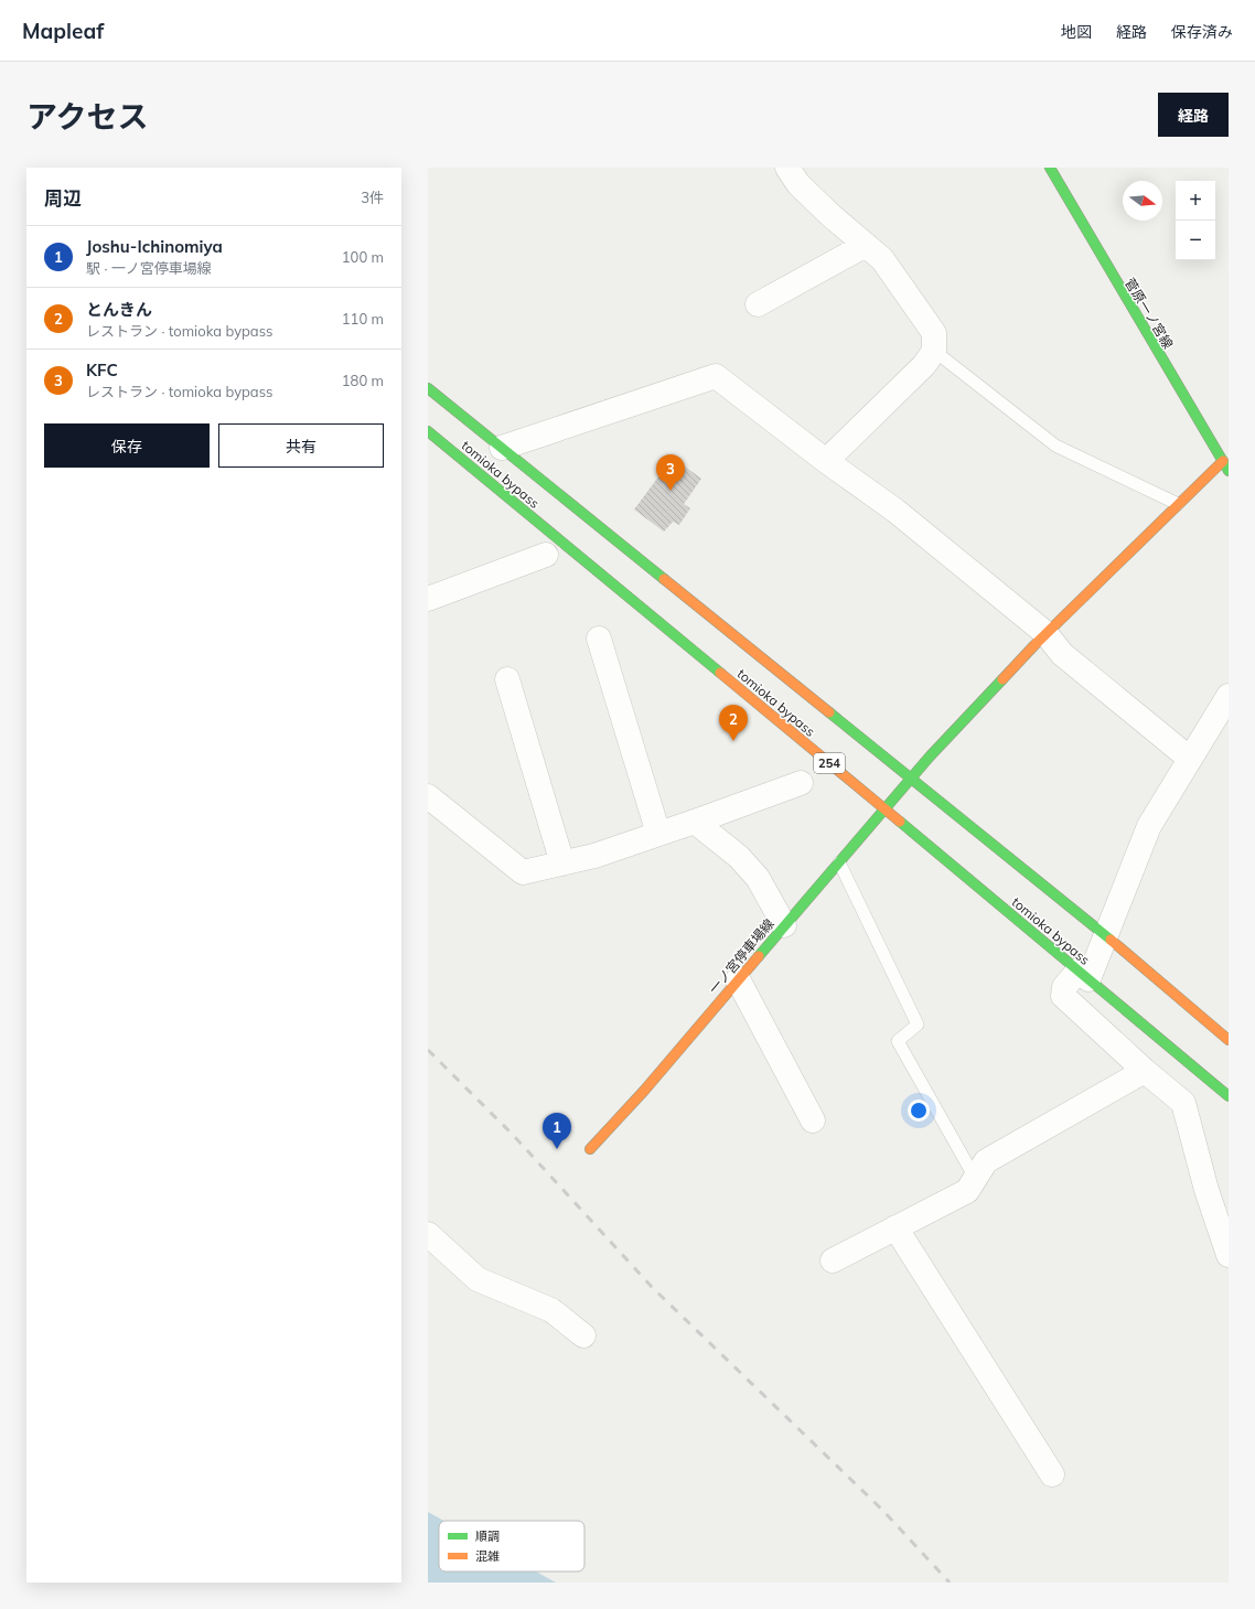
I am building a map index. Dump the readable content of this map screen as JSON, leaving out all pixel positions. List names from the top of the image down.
{
  "streets": {
    "main road": [
      "菅原一ノ宮線",
      "tomioka bypass",
      "254",
      "一ノ宮停車場線"
    ]
  },
  "crossings": [
    ["菅原一ノ宮線", "一ノ宮停車場線"],
    ["tomioka bypass", "一ノ宮停車場線"]
  ],
  "legend": ["順調", "混雑"],
  "north": "right",
  "page": {
    "header": "Mapleaf",
    "nav": ["地図", "経路", "保存済み"],
    "title": "アクセス",
    "buttons": [
      "経路",
      ["保存", "共有"]
    ],
    "heading": ["周辺", "3件"],
    "map_buttons": ["+", "−"],
    "list": [
      {
        "mark": "1",
        "name": "Joshu-Ichinomiya",
        "note": "駅 · 一ノ宮停車場線",
        "value": "100 m"
      },
      {
        "mark": "2",
        "name": "とんきん",
        "note": "レストラン · tomioka bypass",
        "value": "110 m"
      },
      {
        "mark": "3",
        "name": "KFC",
        "note": "レストラン · tomioka bypass",
        "value": "180 m"
      }
    ],
    "pins": ["3", "2", "1"]
  }
}
